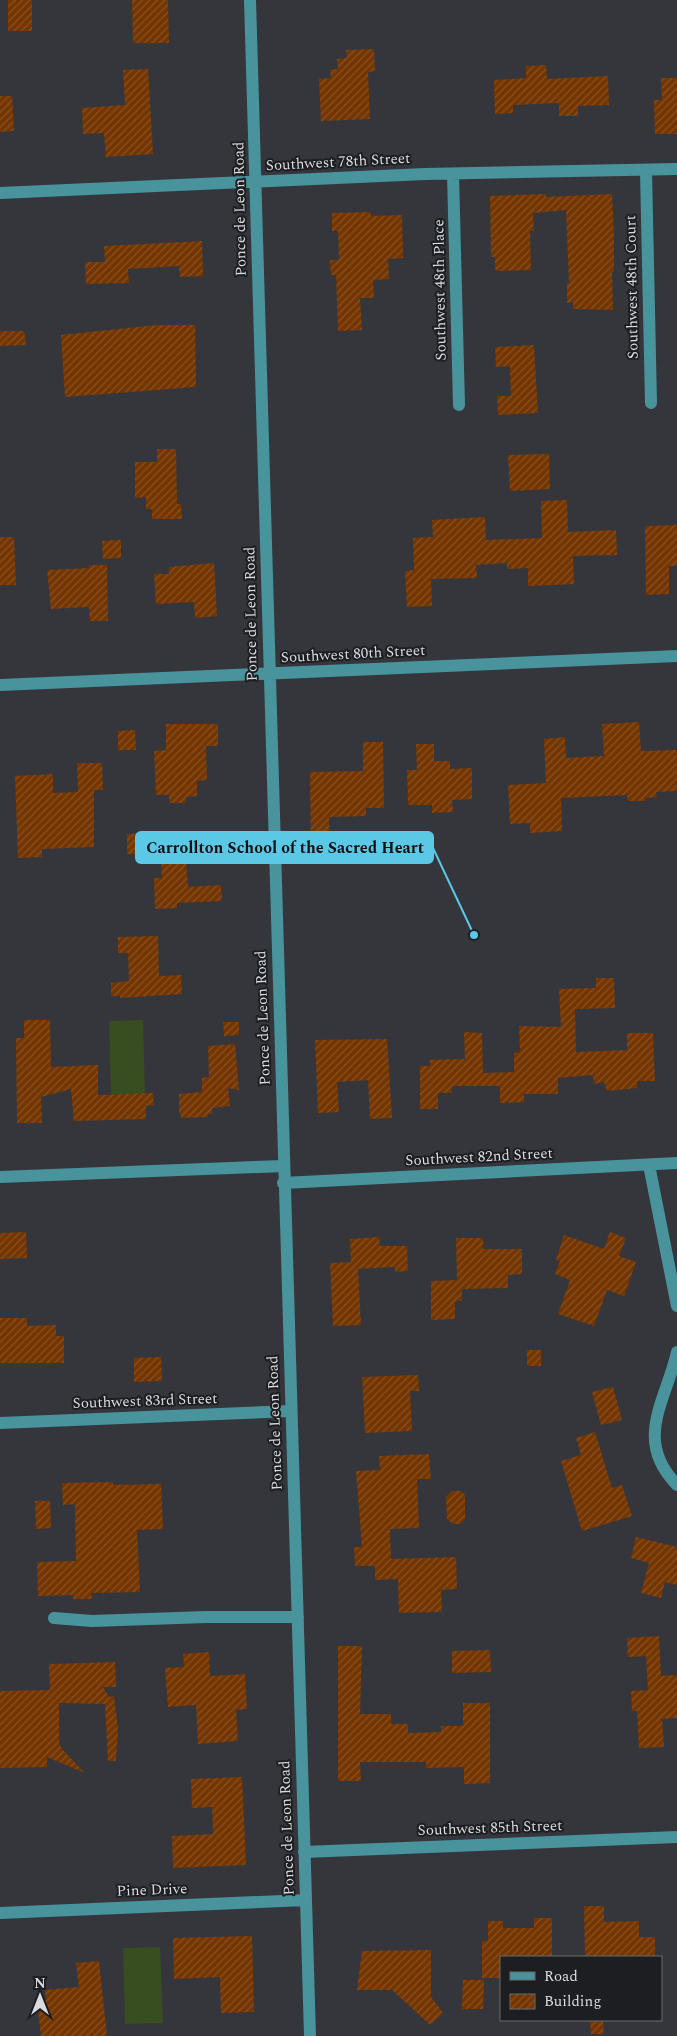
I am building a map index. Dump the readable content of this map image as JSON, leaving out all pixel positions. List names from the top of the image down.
{
  "streets": {
    "street": [
      "Southwest 78th Street",
      "Ponce de Leon Road",
      "Southwest 48th Court",
      "Southwest 48th Place",
      "Southwest 80th Street",
      "Southwest 82nd Street",
      "Southwest 83rd Street",
      "Southwest 85th Street",
      "Pine Drive"
    ]
  },
  "crossings": [
    ["Southwest 78th Street", "Ponce de Leon Road"],
    ["Southwest 78th Street", "Southwest 48th Court"],
    ["Southwest 78th Street", "Southwest 48th Place"],
    ["Ponce de Leon Road", "Southwest 80th Street"],
    ["Ponce de Leon Road", "Southwest 82nd Street"],
    ["Ponce de Leon Road", "Southwest 83rd Street"],
    ["Ponce de Leon Road", "Southwest 85th Street"],
    ["Ponce de Leon Road", "Pine Drive"]
  ],
  "places": ["Carrollton School of the Sacred Heart"],
  "legend": ["Road", "Building"],
  "north": "top"
}
